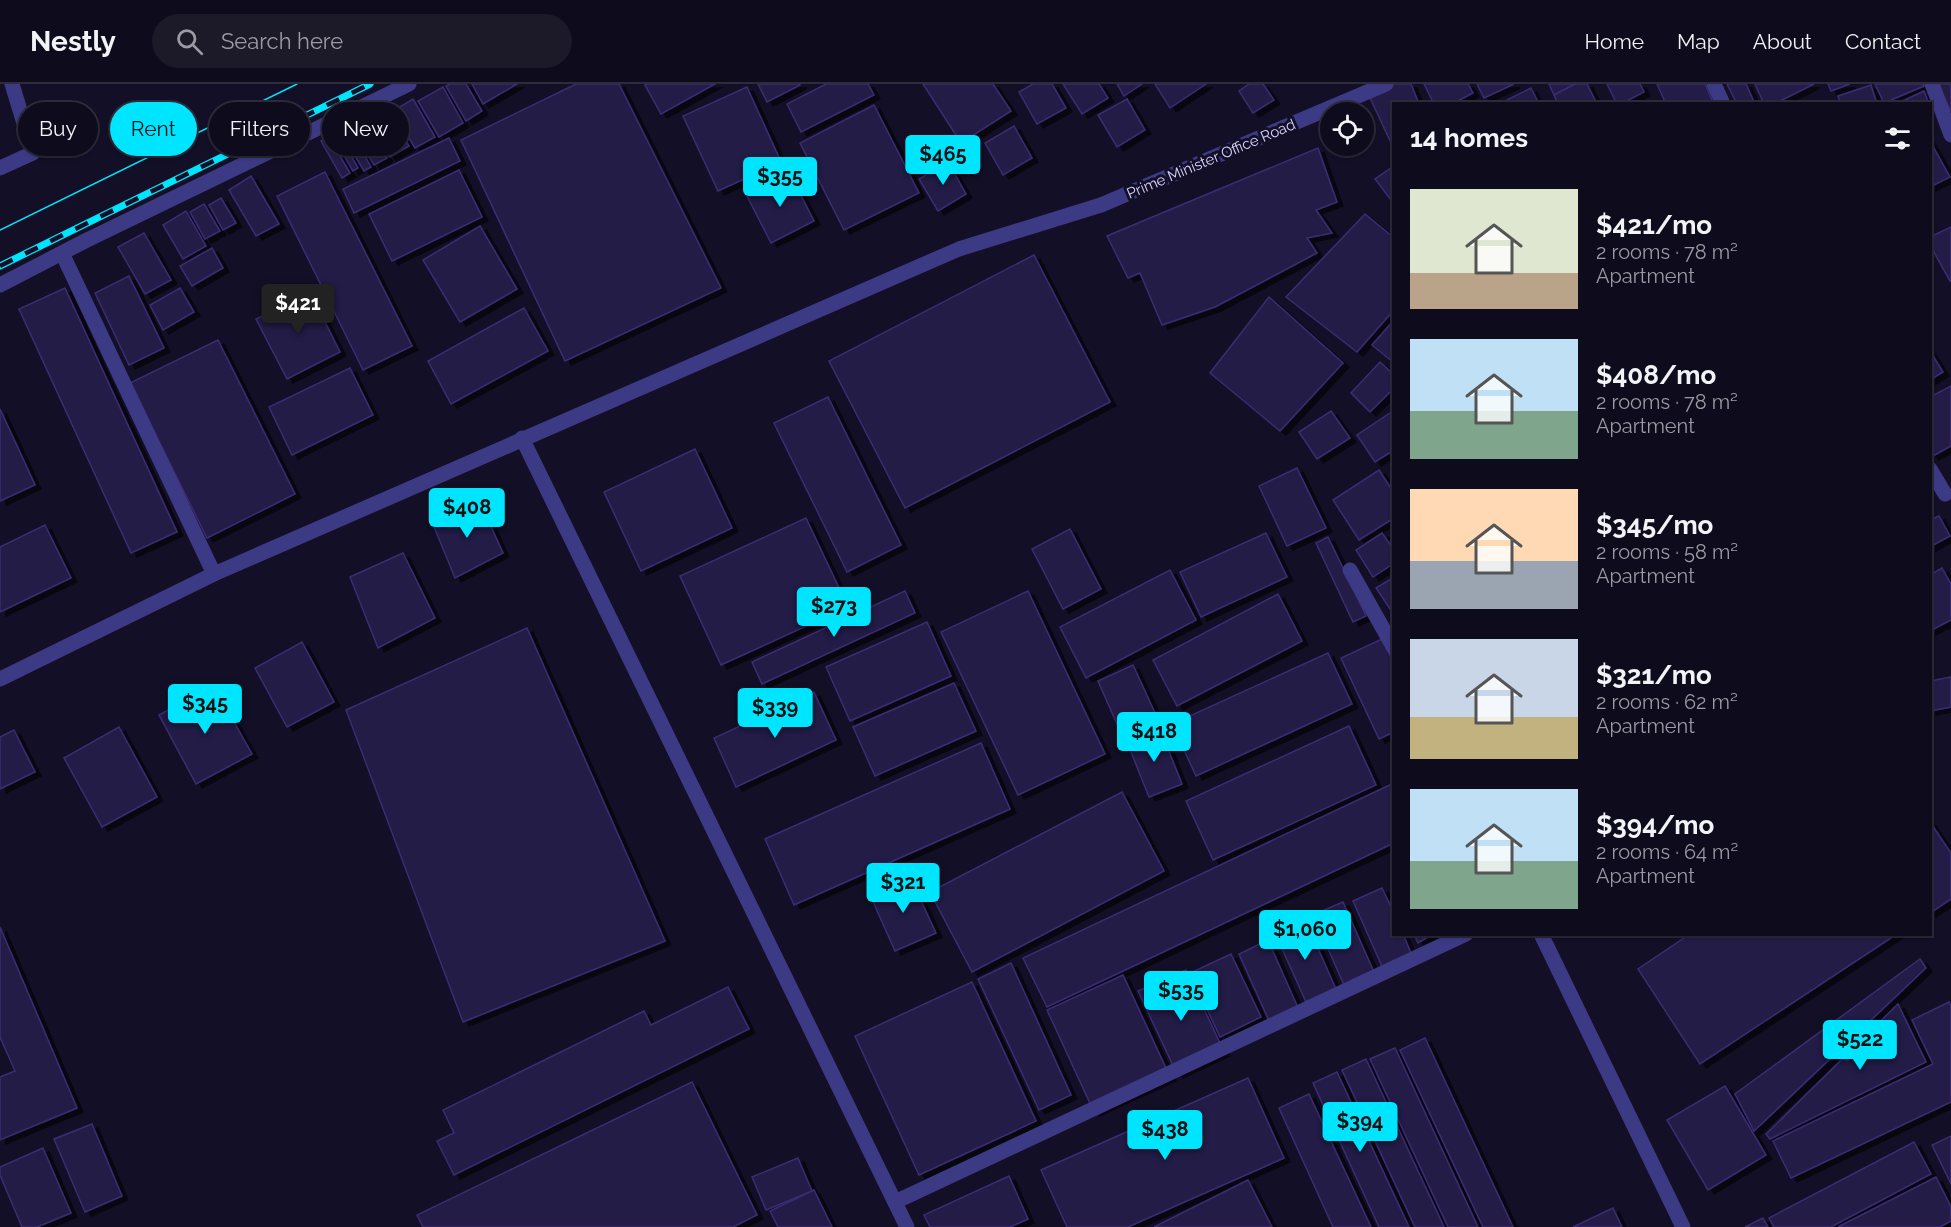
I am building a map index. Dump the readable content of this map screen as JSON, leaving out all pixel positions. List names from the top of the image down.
{
  "streets": {
    "street": ["Prime Minister Office Road"]
  },
  "page": {
    "header": "Nestly",
    "search": "Search here",
    "nav": [
      "Home",
      "Map",
      "About",
      "Contact"
    ],
    "chip": [
      "Buy",
      "Rent",
      "Filters",
      "New"
    ],
    "heading": "14 homes",
    "price": [
      "$465",
      "$355",
      "$421",
      "$408",
      "$273",
      "$345",
      "$339",
      "$418",
      "$321",
      "$1,060",
      "$535",
      "$522",
      "$394",
      "$438"
    ],
    "list": [
      {
        "name": "$421/mo",
        "note": "2 rooms · 78 m² · Apartment"
      },
      {
        "name": "$408/mo",
        "note": "2 rooms · 78 m² · Apartment"
      },
      {
        "name": "$345/mo",
        "note": "2 rooms · 58 m² · Apartment"
      },
      {
        "name": "$321/mo",
        "note": "2 rooms · 62 m² · Apartment"
      },
      {
        "name": "$394/mo",
        "note": "2 rooms · 64 m² · Apartment"
      }
    ]
  }
}
